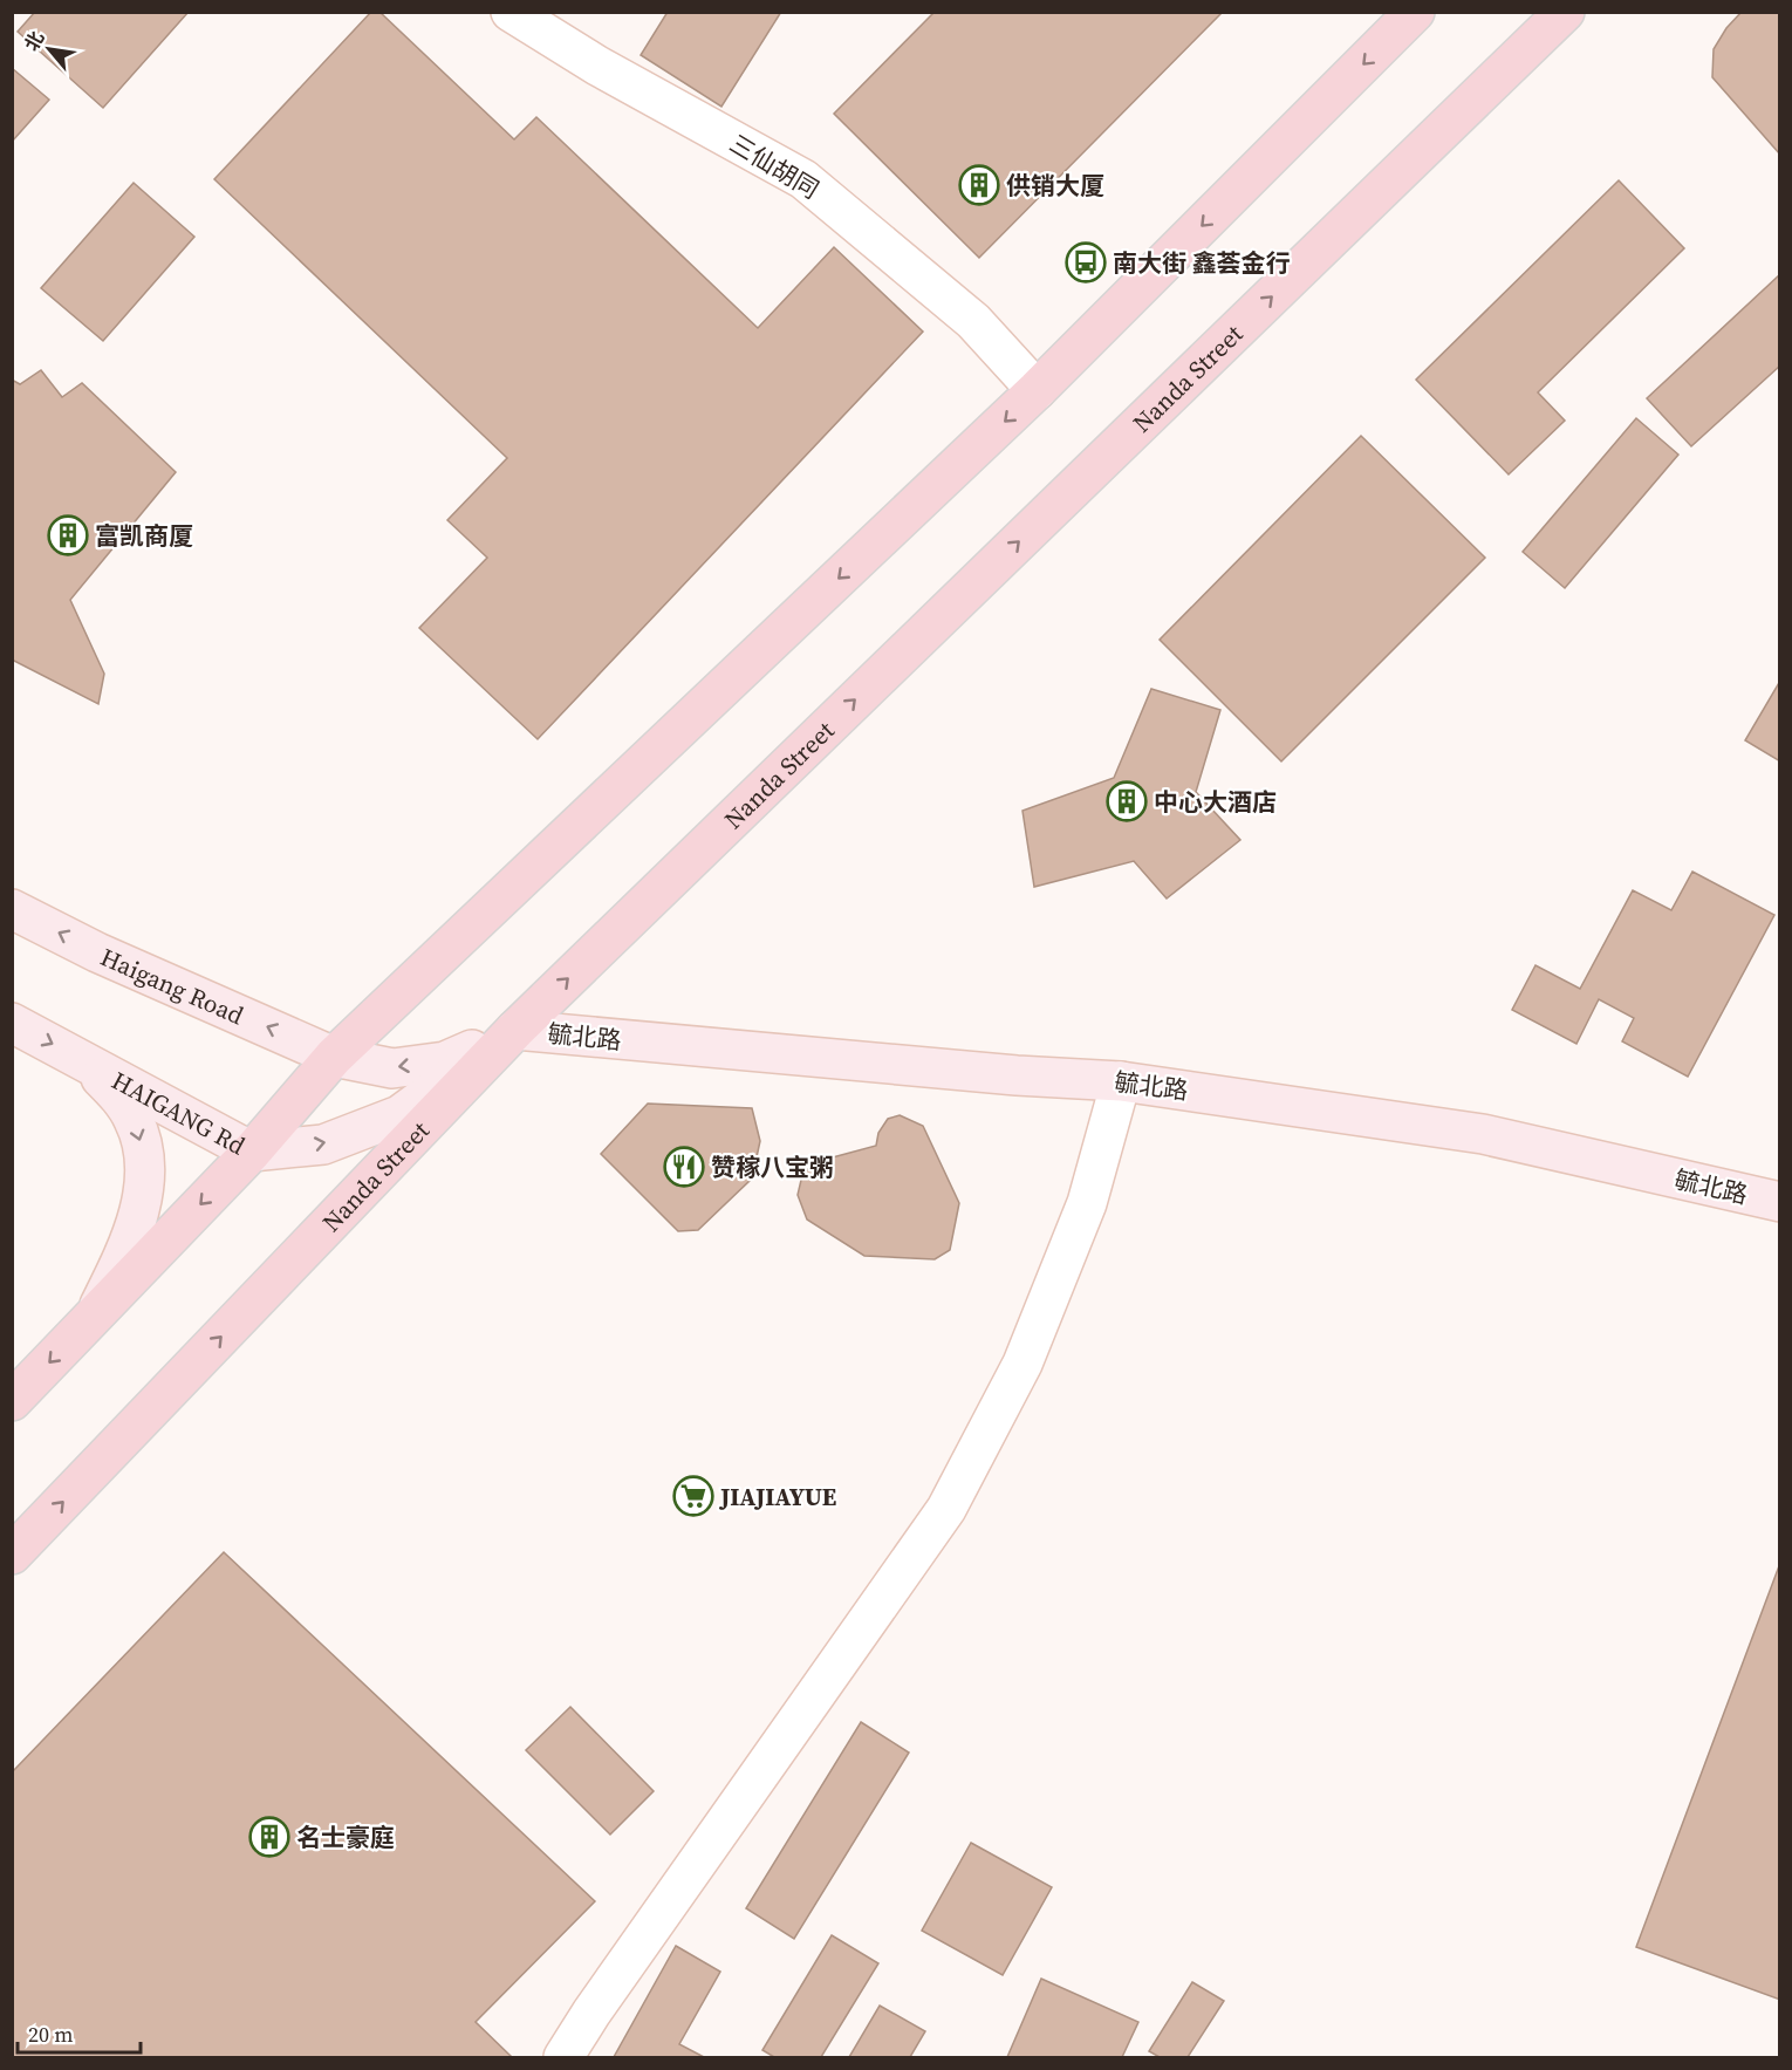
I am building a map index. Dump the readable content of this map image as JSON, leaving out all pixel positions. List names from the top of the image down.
{
  "streets": {
    "main road": [
      "Nanda Street",
      "Haigang Road",
      "毓北路",
      "HAIGANG Rd"
    ],
    "street": ["三仙胡同"]
  },
  "crossings": [
    ["Nanda Street", "毓北路"],
    ["Nanda Street", "HAIGANG Rd"],
    ["毓北路", "HAIGANG Rd"]
  ],
  "one_way": ["Haigang Road"],
  "places": {
    "building": [
      "供销大厦",
      "富凯商厦",
      "中心大酒店",
      "名士豪庭"
    ],
    "bus stop": ["南大街 鑫荟金行"],
    "restaurant": ["赞稼八宝粥"],
    "supermarket": ["JIAJIAYUE"]
  },
  "scale_bar": "20 m",
  "north": "top left"
}
